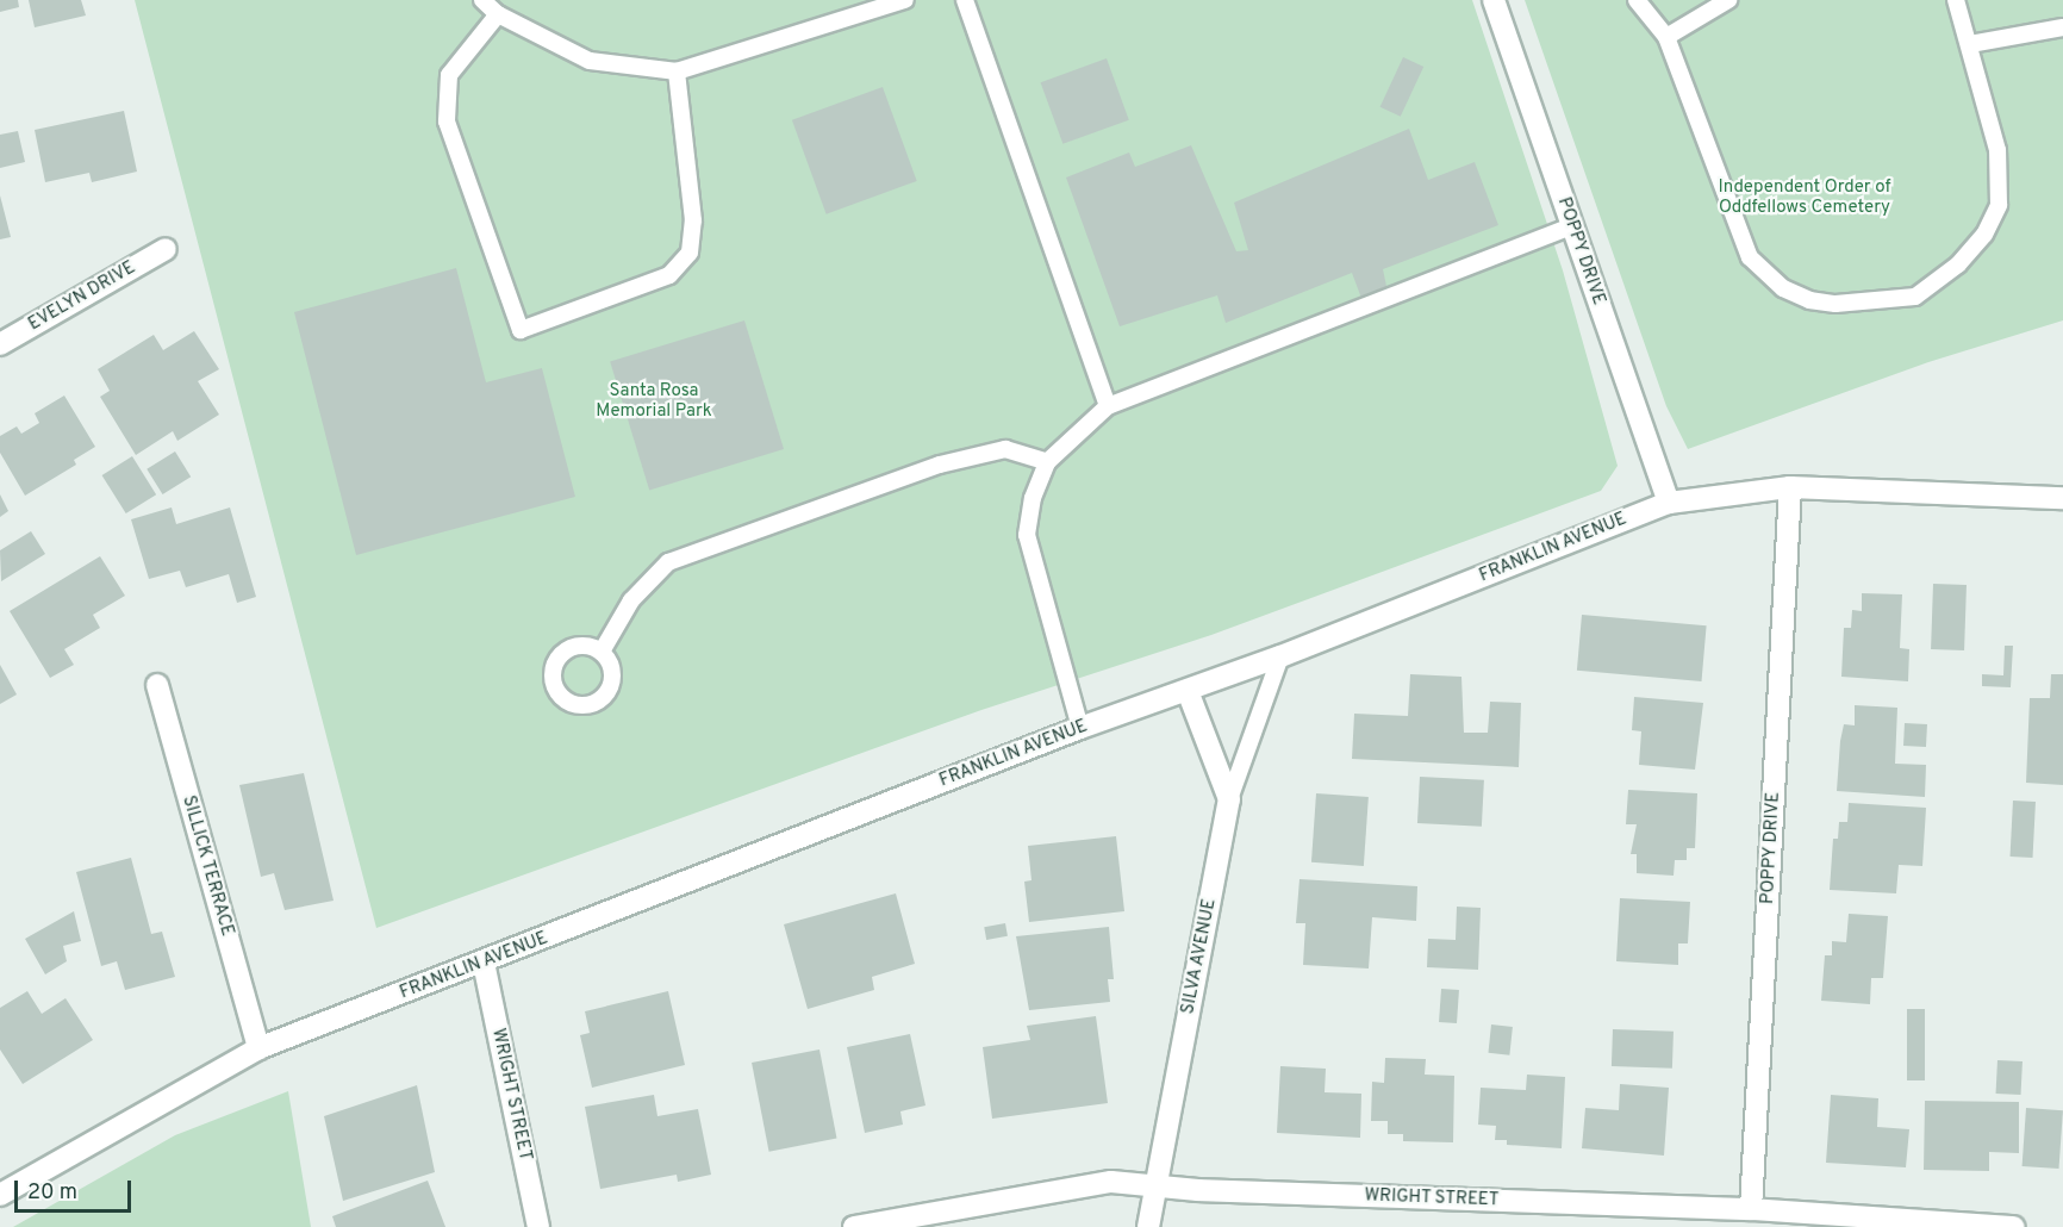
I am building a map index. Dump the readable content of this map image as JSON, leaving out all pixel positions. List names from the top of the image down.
{
  "streets": {
    "street": [
      "POPPY DRIVE",
      "EVELYN DRIVE",
      "FRANKLIN AVENUE",
      "SILLICK TERRACE",
      "SILVA AVENUE",
      "WRIGHT STREET"
    ]
  },
  "crossings": [
    ["POPPY DRIVE", "FRANKLIN AVENUE"],
    ["POPPY DRIVE", "WRIGHT STREET"],
    ["FRANKLIN AVENUE", "SILLICK TERRACE"],
    ["FRANKLIN AVENUE", "WRIGHT STREET"],
    ["SILVA AVENUE", "WRIGHT STREET"]
  ],
  "parks": ["Independent Order of Oddfellows Cemetery", "Santa Rosa Memorial Park"],
  "scale_bar": "20 m"
}
